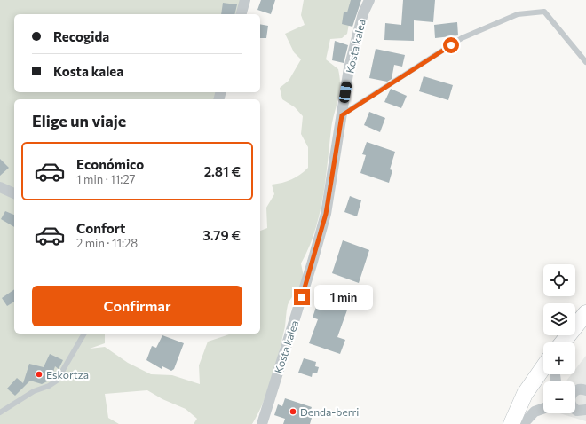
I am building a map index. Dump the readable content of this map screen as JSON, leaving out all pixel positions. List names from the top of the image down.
{
  "streets": {
    "street": ["Kosta kalea"]
  },
  "places": ["Eskortza", "Denda-berri"],
  "page": {
    "banner": ["Recogida", "Kosta kalea"],
    "heading": "Elige un viaje",
    "list": [
      {
        "name": "Económico",
        "note": "1 min · 11:27",
        "value": "2.81 €"
      },
      {
        "name": "Confort",
        "note": "2 min · 11:28",
        "value": "3.79 €"
      }
    ],
    "map_buttons": ["+", "−"],
    "buttons": "Confirmar",
    "bubble": "1 min"
  }
}
